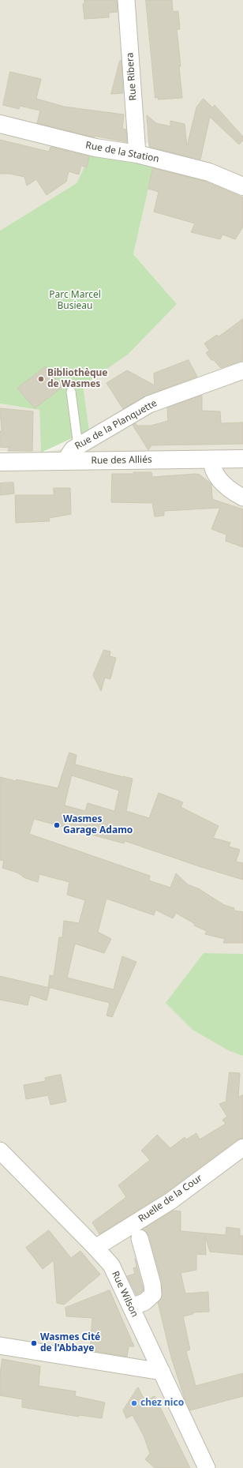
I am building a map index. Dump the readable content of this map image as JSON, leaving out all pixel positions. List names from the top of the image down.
{
  "streets": {
    "street": [
      "Rue Ribera",
      "Rue de la Station",
      "Rue de la Planquette",
      "Rue des Alliés",
      "Ruelle de la Cour",
      "Rue Wilson"
    ]
  },
  "crossings": [
    ["Rue Ribera", "Rue de la Station"],
    ["Rue de la Planquette", "Rue des Alliés"],
    ["Ruelle de la Cour", "Rue Wilson"]
  ],
  "parks": ["Parc Marcel Busieau"],
  "places": [
    "Bibliothèque de Wasmes",
    "Wasmes Garage Adamo",
    "Wasmes Cité de l'Abbaye",
    "chez nico"
  ]
}
